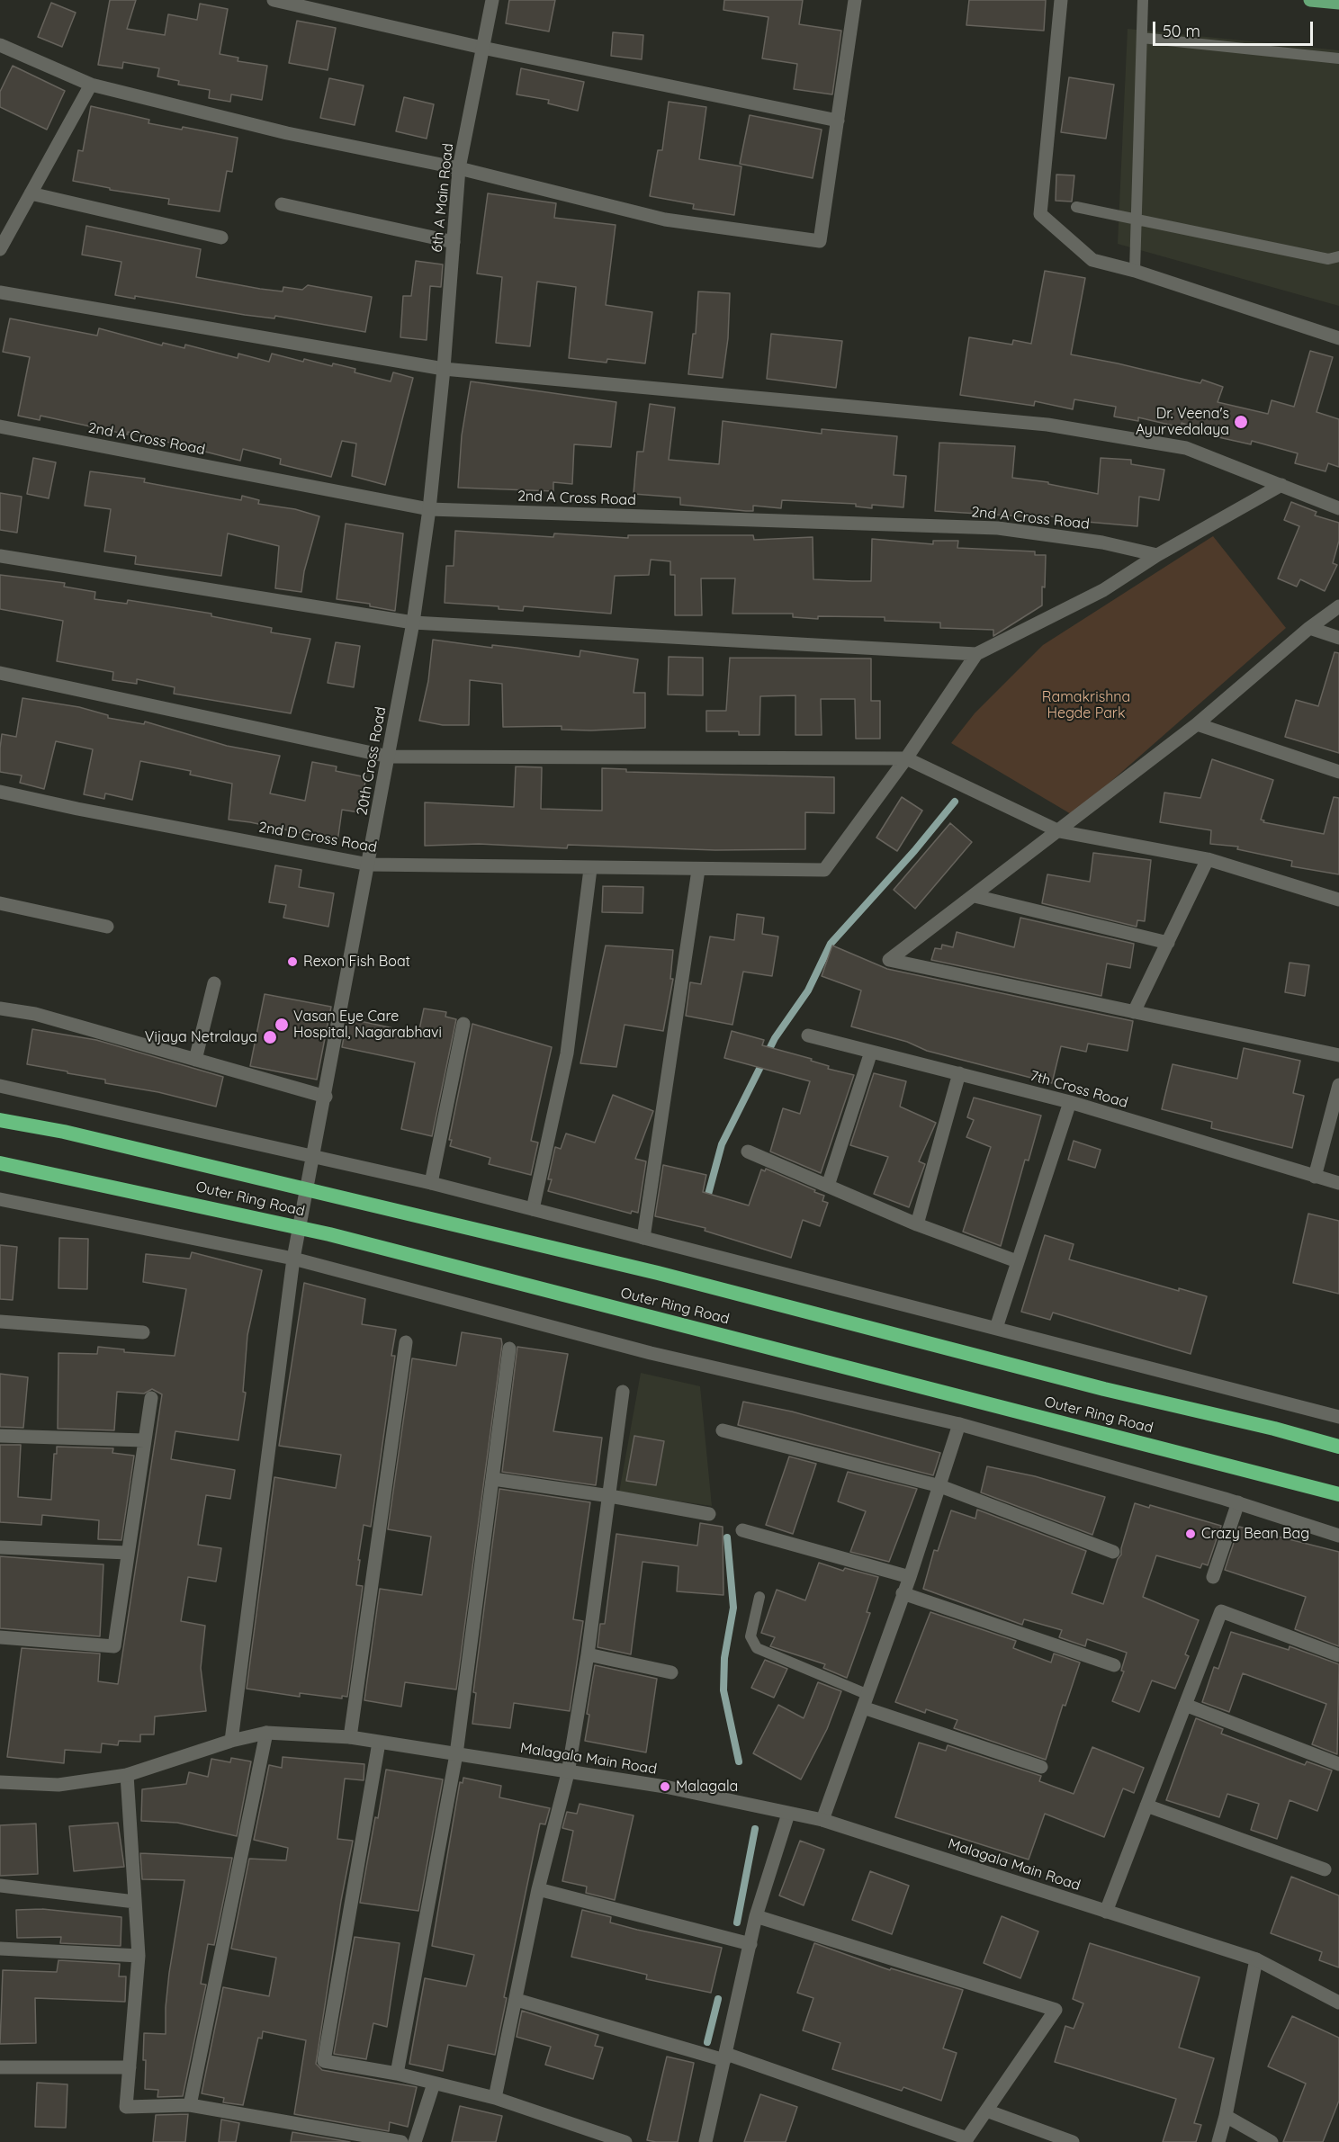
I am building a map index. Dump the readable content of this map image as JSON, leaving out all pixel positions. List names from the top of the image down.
{
  "streets": {
    "highway": ["Outer Ring Road"],
    "street": [
      "6th A Main Road",
      "2nd A Cross Road",
      "20th Cross Road",
      "2nd D Cross Road",
      "7th Cross Road",
      "Malagala Main Road"
    ]
  },
  "crossings": [
    ["6th A Main Road", "20th Cross Road"],
    ["2nd A Cross Road", "20th Cross Road"],
    ["20th Cross Road", "2nd D Cross Road"],
    ["20th Cross Road", "Malagala Main Road"]
  ],
  "parks": ["Ramakrishna Hegde Park"],
  "places": [
    "Dr. Veena's Ayurvedalaya",
    "Rexon Fish Boat",
    "Vasan Eye Care Hospital, Nagarabhavi",
    "Vijaya Netralaya",
    "Crazy Bean Bag",
    "Malagala"
  ],
  "scale_bar": "50 m"
}
